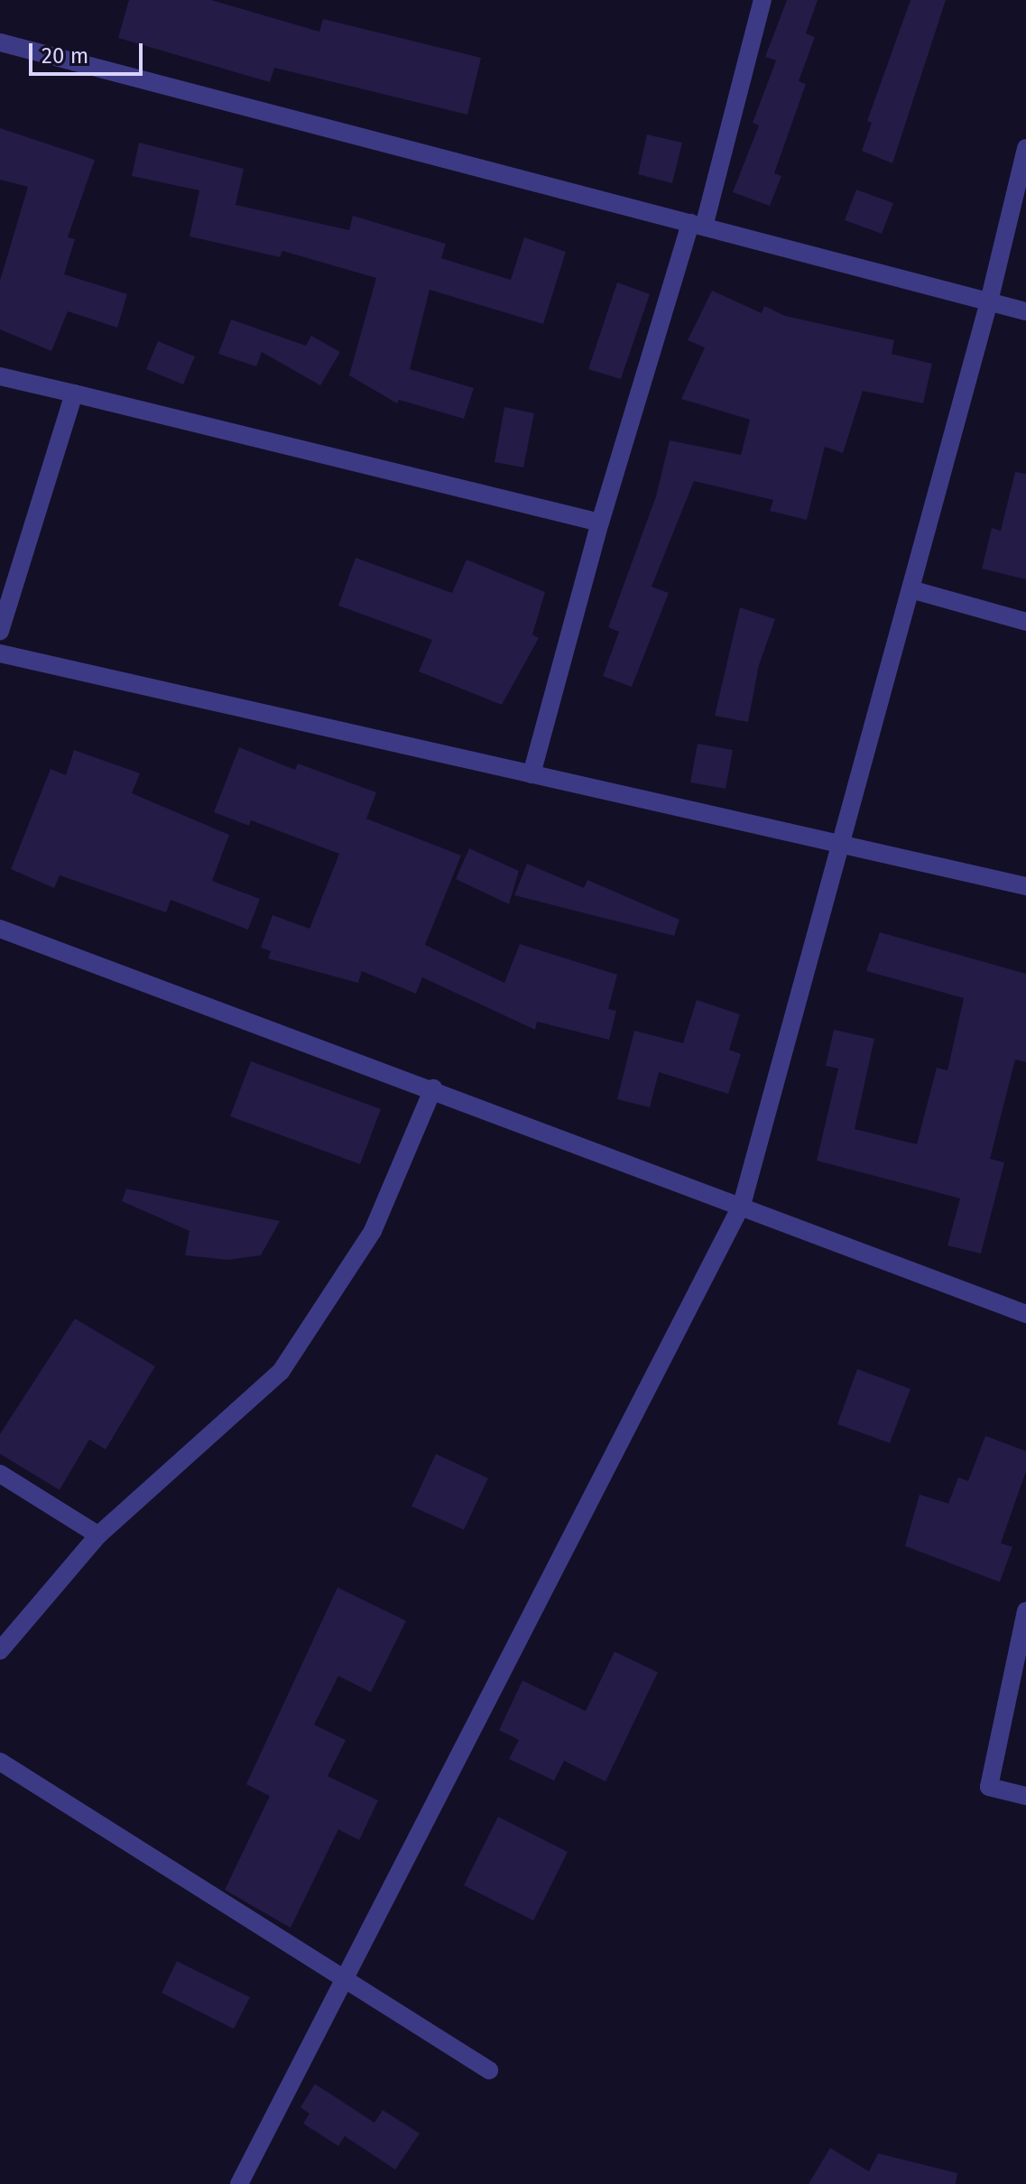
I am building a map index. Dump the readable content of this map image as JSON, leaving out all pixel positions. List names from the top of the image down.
{
  "scale_bar": "20 m"
}
